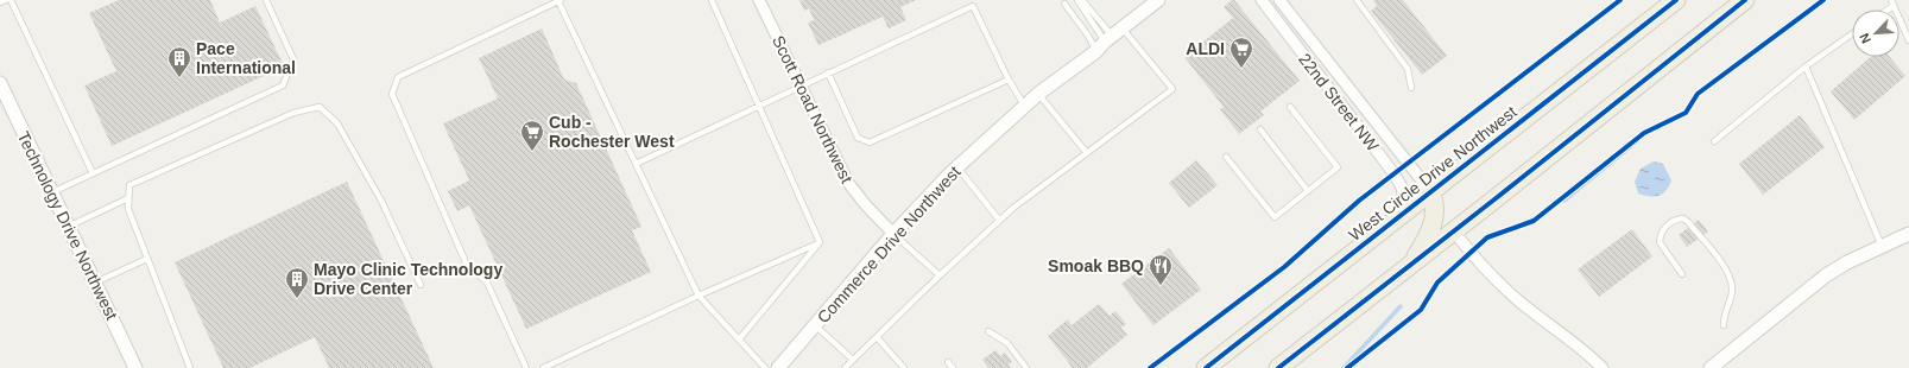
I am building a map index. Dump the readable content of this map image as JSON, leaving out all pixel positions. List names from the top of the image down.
{
  "streets": {
    "main road": ["West Circle Drive Northwest"],
    "street": [
      "22nd Street NW",
      "Scott Road Northwest",
      "Technology Drive Northwest",
      "Commerce Drive Northwest"
    ]
  },
  "crossings": [
    ["22nd Street NW", "West Circle Drive Northwest"],
    ["Scott Road Northwest", "Commerce Drive Northwest"]
  ],
  "places": {
    "supermarket": ["ALDI", "Cub - Rochester West"],
    "building": ["Pace International", "Mayo Clinic Technology Drive Center"],
    "restaurant": ["Smoak BBQ"]
  },
  "north": "bottom left"
}
